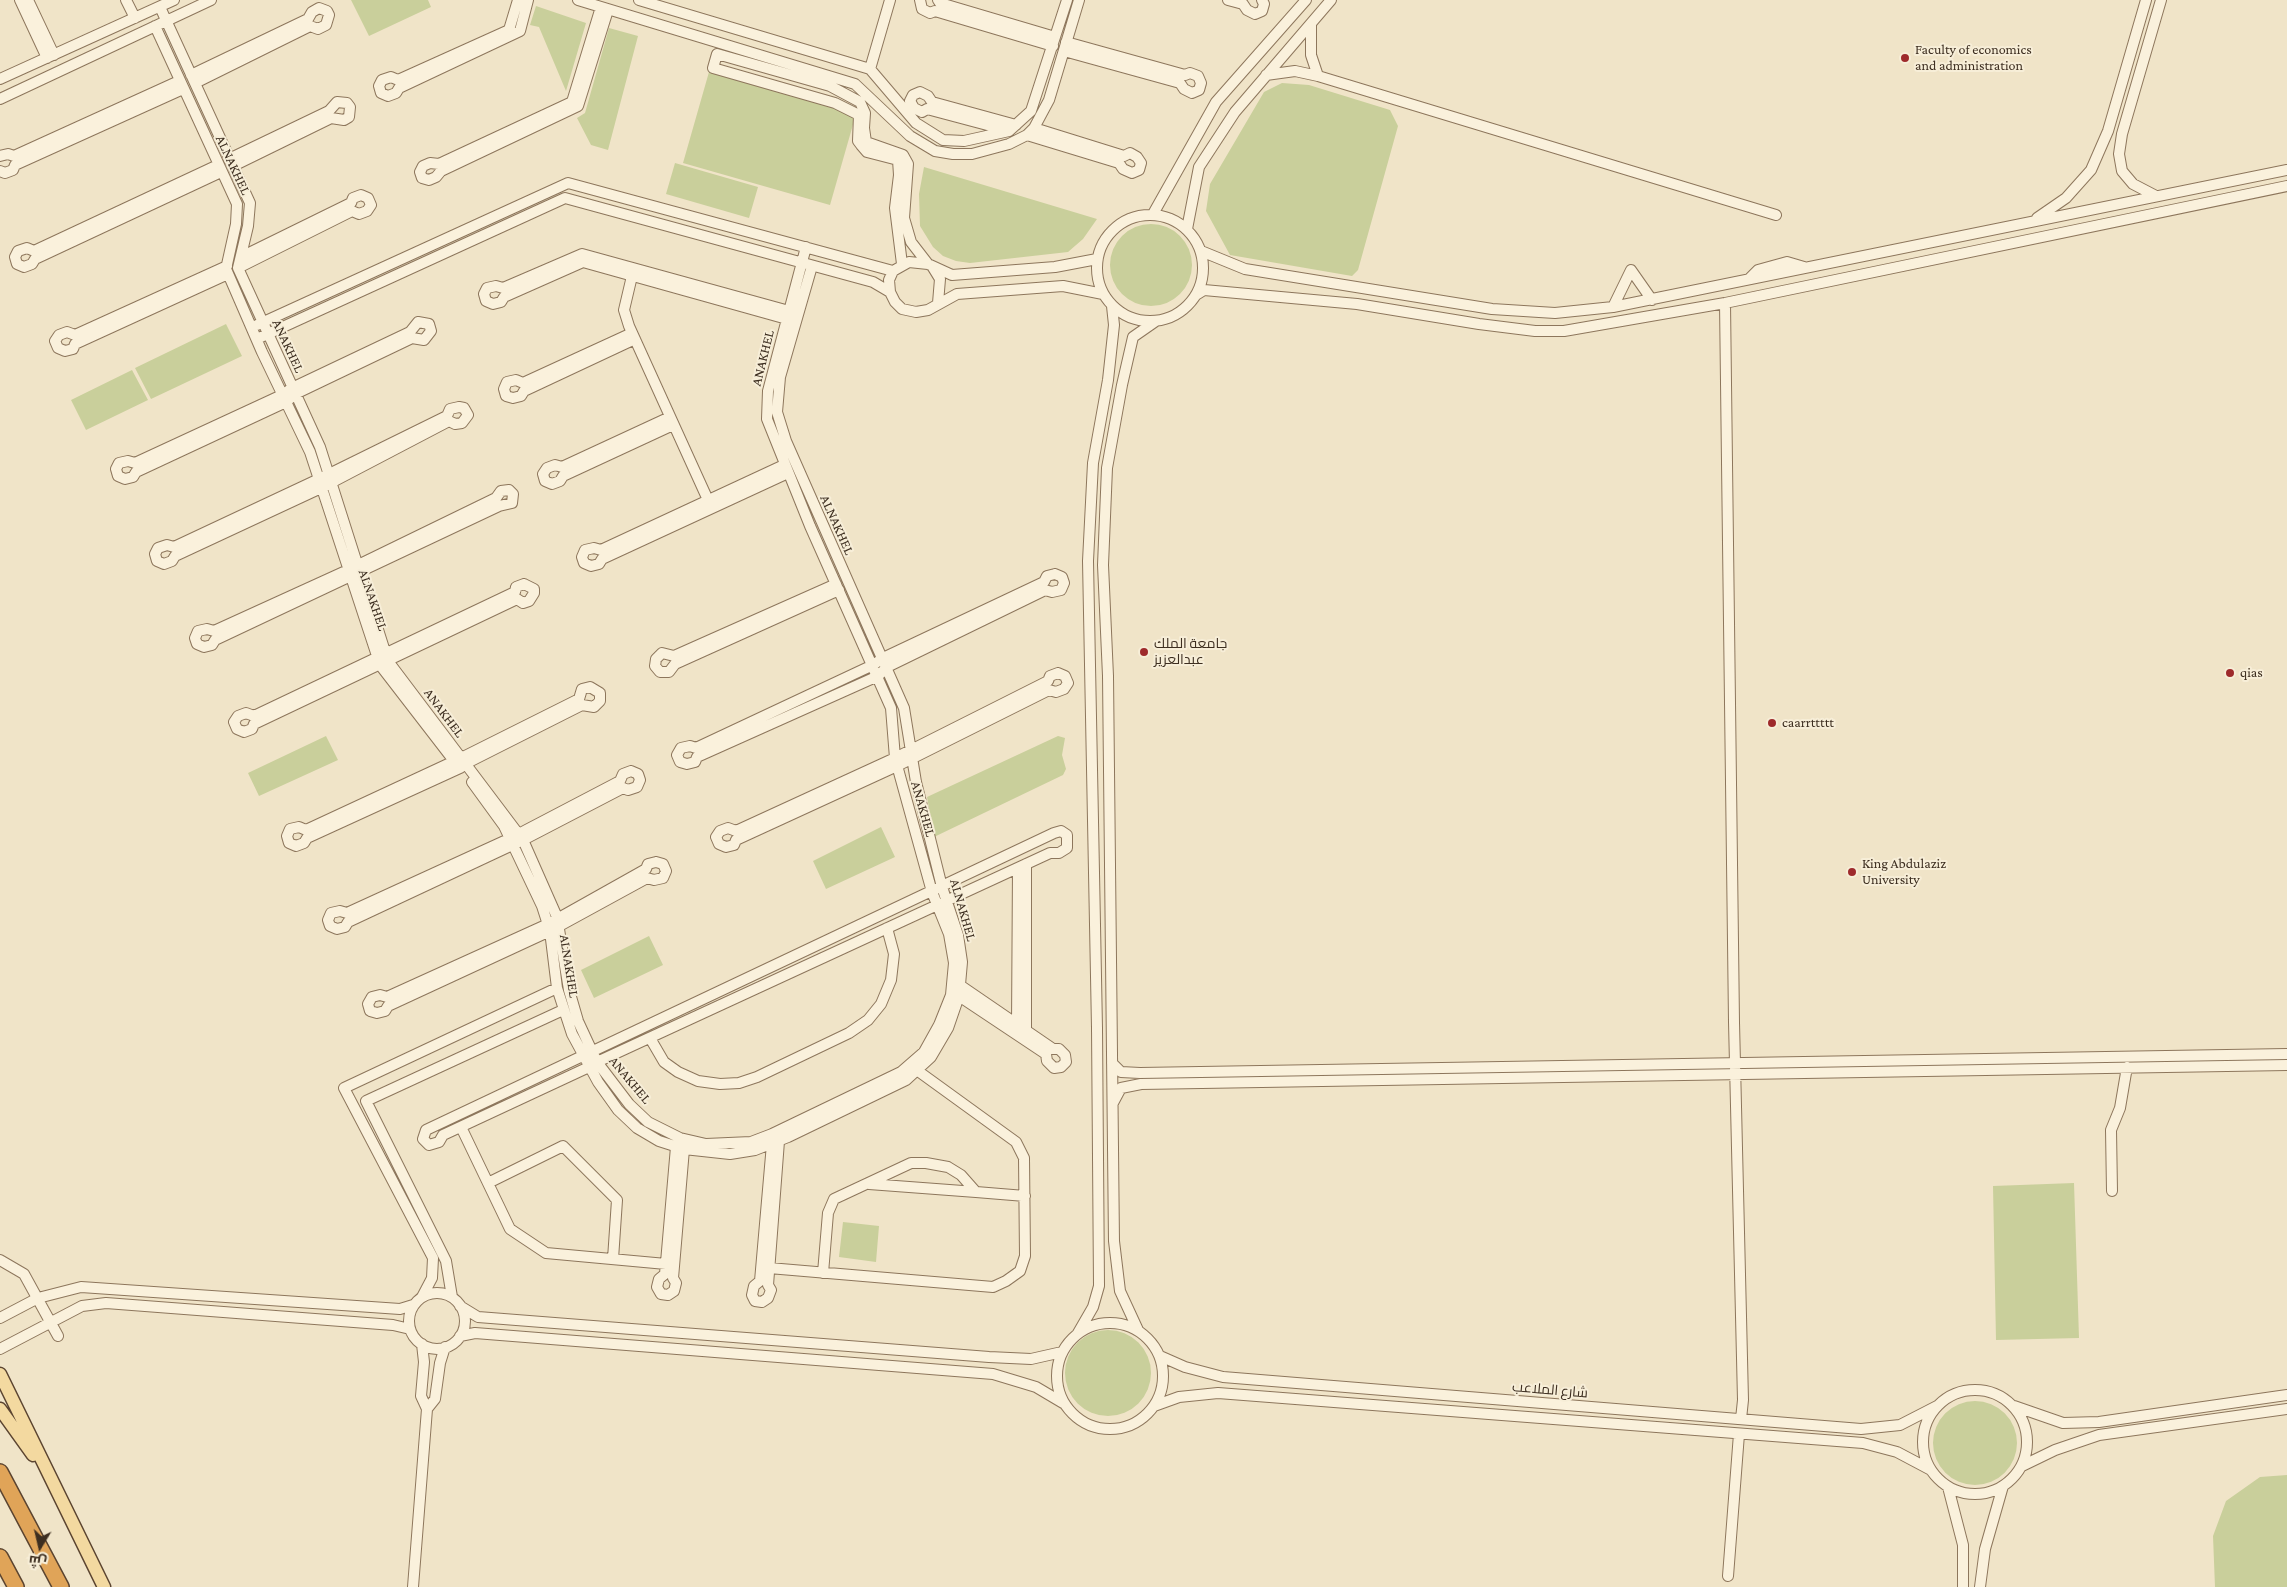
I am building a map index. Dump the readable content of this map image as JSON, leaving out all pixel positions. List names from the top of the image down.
{
  "streets": {
    "street": ["ALNAKHEL", "ANAKHEL", "شارع الملاعب"]
  },
  "crossings": [
    ["ALNAKHEL", "ANAKHEL"]
  ],
  "places": [
    "Faculty of economics and administration",
    "جامعة الملك عبدالعزيز",
    "qias",
    "caarrttttt",
    "King Abdulaziz University"
  ],
  "north": "bottom"
}
